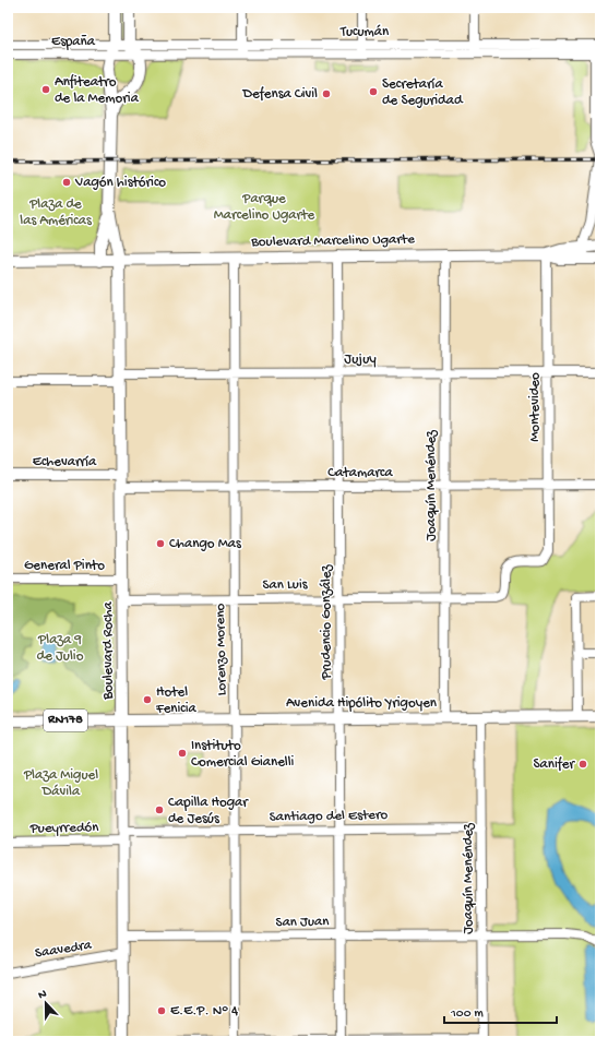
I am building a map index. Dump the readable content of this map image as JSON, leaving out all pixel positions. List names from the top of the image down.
{
  "streets": {
    "main road": [
      "Boulevard Marcelino Ugarte",
      "Boulevard Rocha",
      "Avenida Hipólito Yrigoyen",
      "RN178"
    ],
    "street": [
      "Tucumán",
      "España",
      "Jujuy",
      "Montevideo",
      "Echevarría",
      "Catamarca",
      "Joaquín Menéndez",
      "General Pinto",
      "San Luis",
      "Prudencio González",
      "Lorenzo Moreno",
      "Santiago del Estero",
      "Pueyrredón",
      "San Juan",
      "Saavedra"
    ]
  },
  "crossings": [
    ["Tucumán", "España"],
    ["Boulevard Marcelino Ugarte", "Montevideo"],
    ["Boulevard Marcelino Ugarte", "Joaquín Menéndez"],
    ["Boulevard Marcelino Ugarte", "Prudencio González"],
    ["Boulevard Marcelino Ugarte", "Lorenzo Moreno"],
    ["Boulevard Marcelino Ugarte", "Boulevard Rocha"],
    ["Jujuy", "Montevideo"],
    ["Jujuy", "Joaquín Menéndez"],
    ["Jujuy", "Prudencio González"],
    ["Jujuy", "Lorenzo Moreno"],
    ["Jujuy", "Boulevard Rocha"],
    ["Montevideo", "Catamarca"],
    ["Montevideo", "San Luis"],
    ["Echevarría", "Boulevard Rocha"],
    ["Catamarca", "Joaquín Menéndez"],
    ["Catamarca", "Prudencio González"],
    ["Catamarca", "Lorenzo Moreno"],
    ["Catamarca", "Boulevard Rocha"],
    ["Joaquín Menéndez", "San Luis"],
    ["Joaquín Menéndez", "Avenida Hipólito Yrigoyen"],
    ["Joaquín Menéndez", "Santiago del Estero"],
    ["Joaquín Menéndez", "San Juan"],
    ["General Pinto", "Boulevard Rocha"],
    ["San Luis", "Prudencio González"],
    ["San Luis", "Lorenzo Moreno"],
    ["San Luis", "Boulevard Rocha"],
    ["Prudencio González", "Avenida Hipólito Yrigoyen"],
    ["Prudencio González", "Santiago del Estero"],
    ["Prudencio González", "San Juan"],
    ["Lorenzo Moreno", "Avenida Hipólito Yrigoyen"],
    ["Lorenzo Moreno", "Santiago del Estero"],
    ["Lorenzo Moreno", "San Juan"],
    ["Boulevard Rocha", "Avenida Hipólito Yrigoyen"],
    ["Boulevard Rocha", "RN178"],
    ["Boulevard Rocha", "Santiago del Estero"],
    ["Boulevard Rocha", "Pueyrredón"],
    ["Boulevard Rocha", "San Juan"],
    ["Boulevard Rocha", "Saavedra"],
    ["Avenida Hipólito Yrigoyen", "RN178"],
    ["Santiago del Estero", "Pueyrredón"]
  ],
  "parks": [
    "Parque Marcelino Ugarte",
    "Plaza de las Américas",
    "Plaza 9 de Julio",
    "Plaza Miguel Dávila"
  ],
  "places": [
    "Anfiteatro de la Memoria",
    "Secretaría de Seguridad",
    "Defensa Civil",
    "Vagón histórico",
    "Chango Mas",
    "Hotel Fenicia",
    "Instituto Comercial Gianelli",
    "Sanifer",
    "Capilla Hogar de Jesús",
    "E.E.P. N° 4"
  ],
  "scale_bar": "100 m",
  "north": "top"
}
